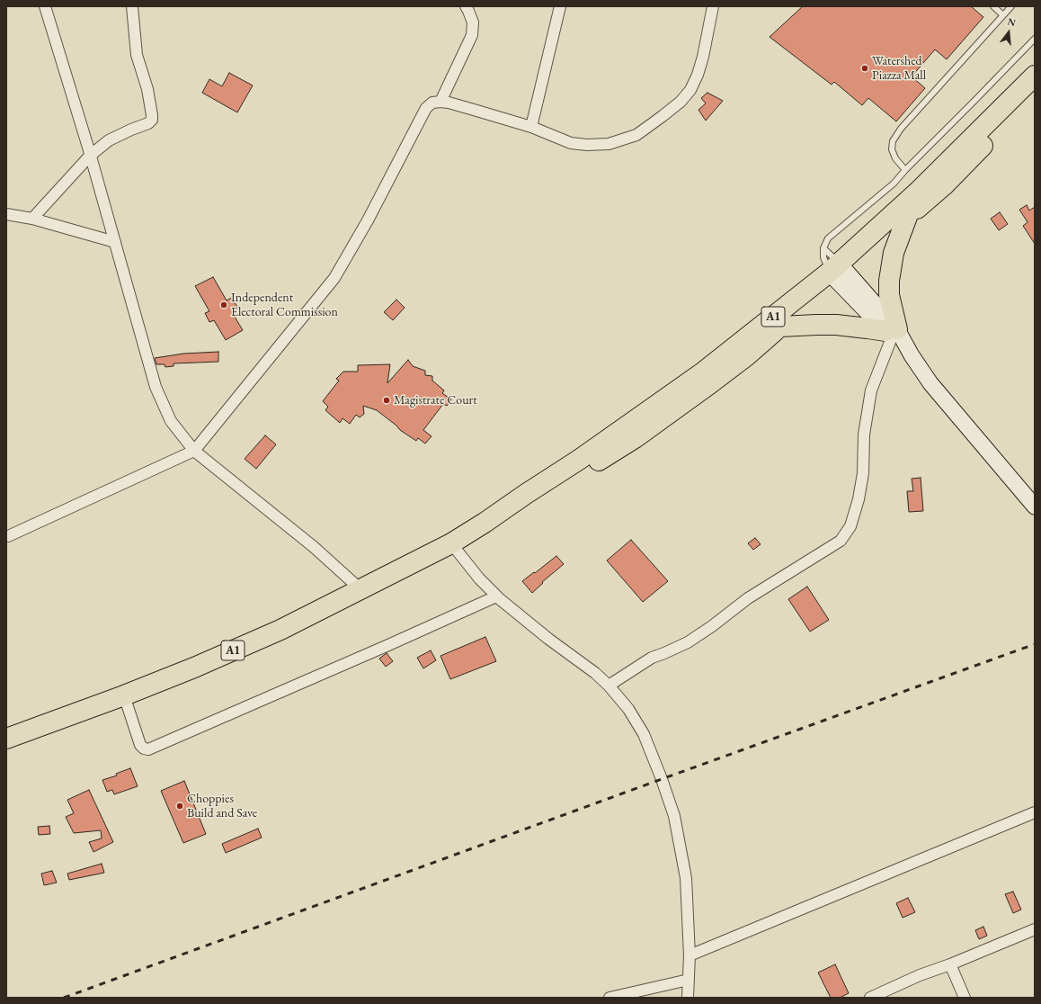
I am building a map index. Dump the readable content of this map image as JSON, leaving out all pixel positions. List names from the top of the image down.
{
  "streets": {
    "highway": ["A1"]
  },
  "places": [
    "Watershed Piazza Mall",
    "Independent Electoral Commission",
    "Magistrate Court",
    "Choppies Build and Save"
  ],
  "north": "top"
}
